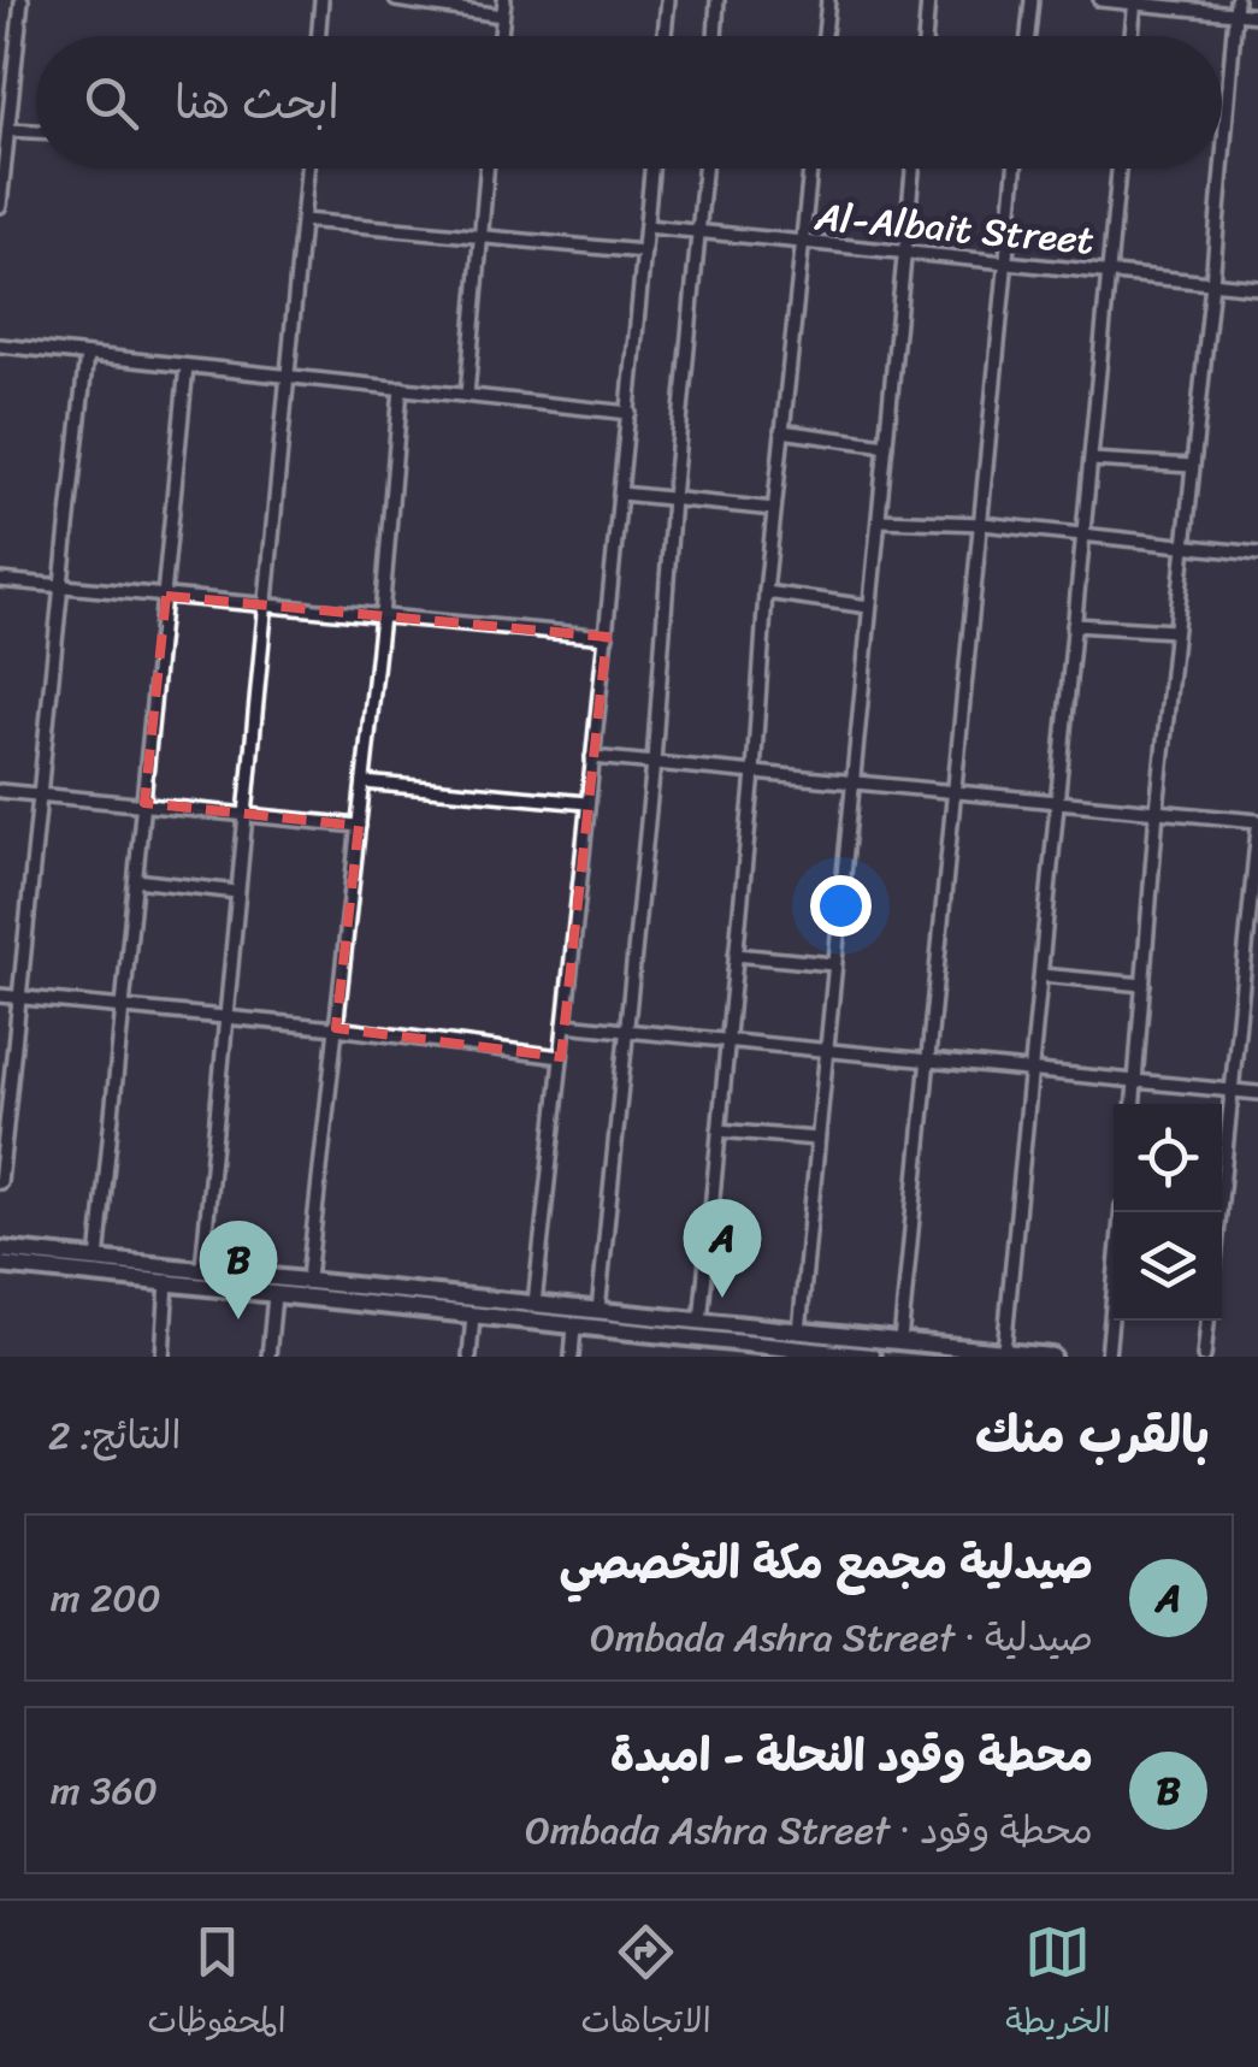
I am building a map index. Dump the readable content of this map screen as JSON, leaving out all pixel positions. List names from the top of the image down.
{
  "streets": {
    "street": ["Al-Albait Street"]
  },
  "page": {
    "search": "ابحث هنا",
    "pins": ["A", "B"],
    "heading": ["بالقرب منك", "النتائج: 2"],
    "list": [
      {
        "mark": "A",
        "name": "صيدلية مجمع مكة التخصصي",
        "note": "صيدلية · Ombada Ashra Street",
        "value": "200 m"
      },
      {
        "mark": "B",
        "name": "محطة وقود النحلة - امبدة",
        "note": "محطة وقود · Ombada Ashra Street",
        "value": "360 m"
      }
    ],
    "nav": ["الخريطة", "الاتجاهات", "المحفوظات"]
  }
}
